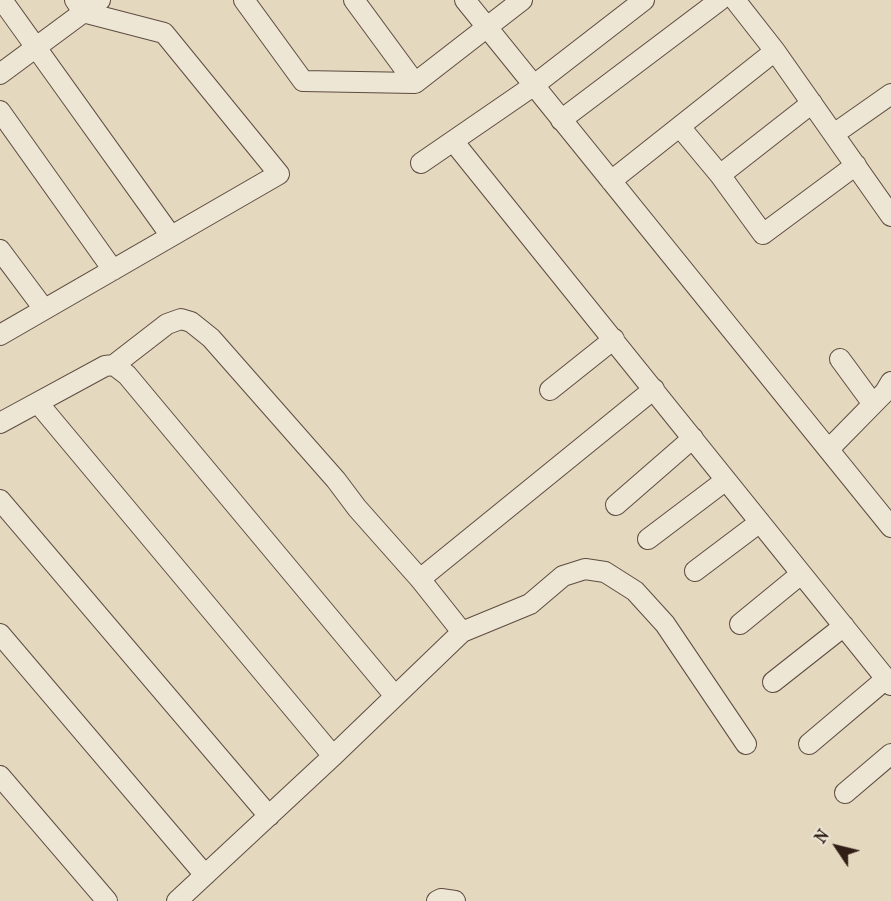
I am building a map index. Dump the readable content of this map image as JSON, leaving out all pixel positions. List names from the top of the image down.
{
  "north": "top left"
}
